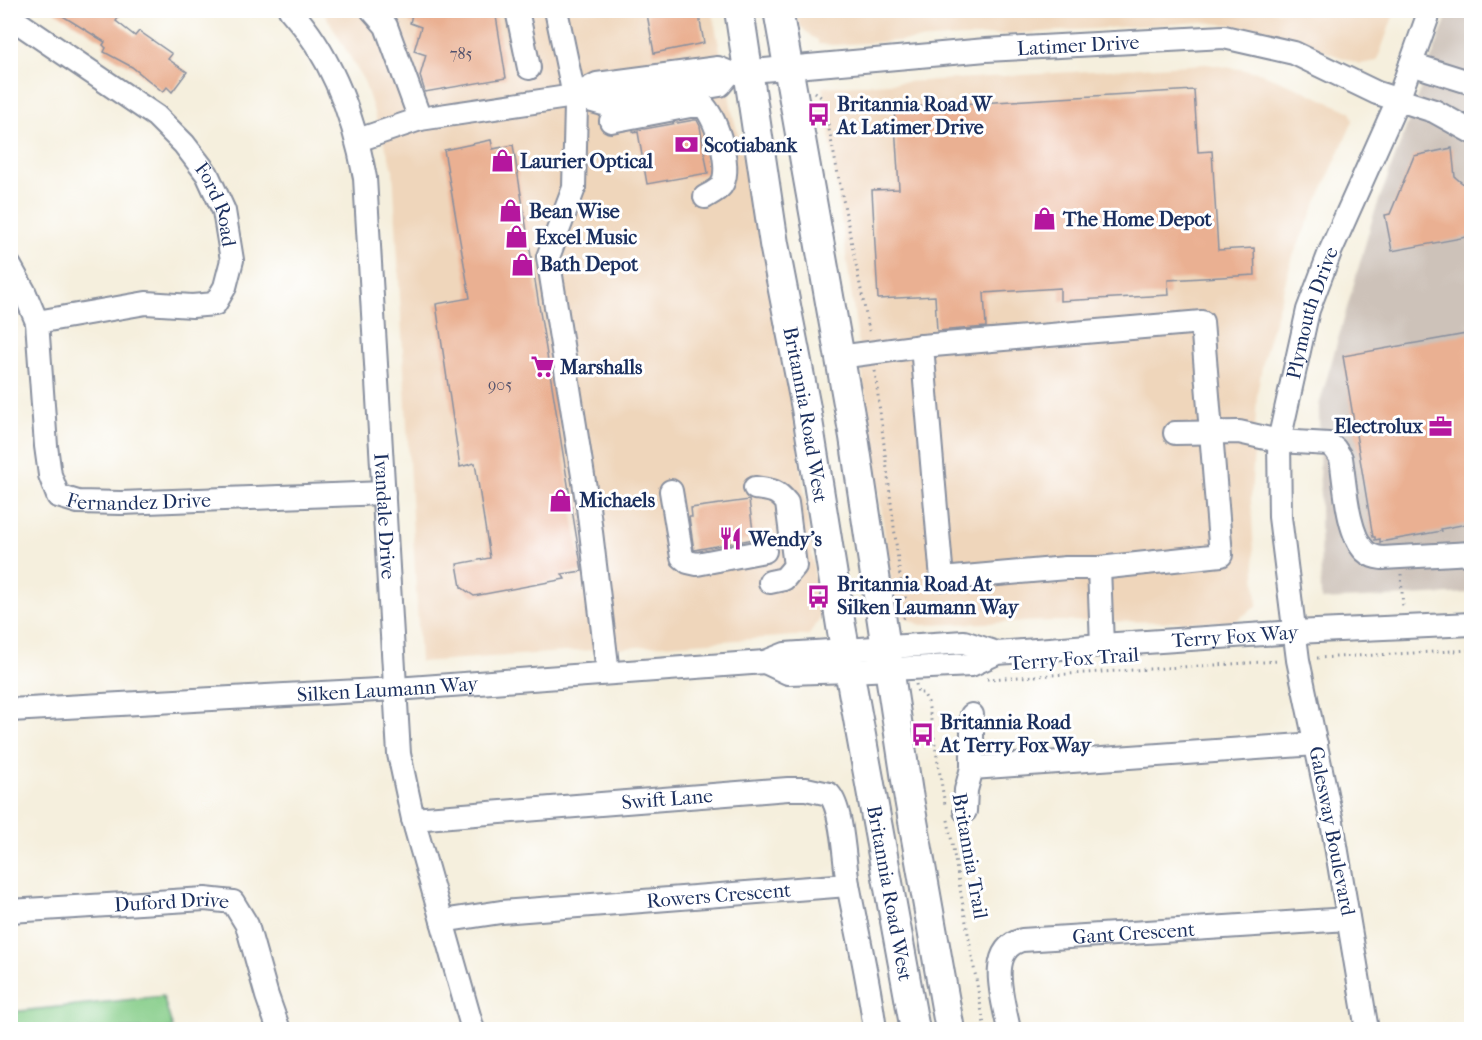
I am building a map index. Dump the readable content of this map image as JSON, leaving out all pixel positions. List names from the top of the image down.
{
  "streets": {
    "main road": ["Britannia Road West"],
    "street": [
      "Latimer Drive",
      "Ford Road",
      "Plymouth Drive",
      "Fernandez Drive",
      "Ivandale Drive",
      "Terry Fox Way",
      "Silken Laumann Way",
      "Swift Lane",
      "Galesway Boulevard",
      "Rowers Crescent",
      "Duford Drive",
      "Gant Crescent"
    ],
    "path": ["Terry Fox Trail", "Britannia Trail"]
  },
  "crossings": [
    ["Latimer Drive", "Plymouth Drive"],
    ["Latimer Drive", "Britannia Road West"],
    ["Ford Road", "Fernandez Drive"],
    ["Plymouth Drive", "Terry Fox Way"],
    ["Plymouth Drive", "Galesway Boulevard"],
    ["Britannia Road West", "Terry Fox Way"],
    ["Britannia Road West", "Silken Laumann Way"],
    ["Fernandez Drive", "Ivandale Drive"],
    ["Ivandale Drive", "Silken Laumann Way"],
    ["Ivandale Drive", "Swift Lane"],
    ["Ivandale Drive", "Rowers Crescent"],
    ["Terry Fox Way", "Silken Laumann Way"],
    ["Terry Fox Way", "Galesway Boulevard"],
    ["Swift Lane", "Rowers Crescent"],
    ["Galesway Boulevard", "Gant Crescent"]
  ],
  "places": {
    "bus stop": ["Britannia Road W At Latimer Drive", "Britannia Road At Silken Laumann Way", "Britannia Road At Terry Fox Way"],
    "bank": ["Scotiabank"],
    "shop": [
      "Laurier Optical",
      "Bean Wise",
      "The Home Depot",
      "Excel Music",
      "Bath Depot",
      "Michaels"
    ],
    "supermarket": ["Marshalls"],
    "office": ["Electrolux"],
    "restaurant": ["Wendy's"]
  },
  "house_numbers": ["785", "905"]
}
